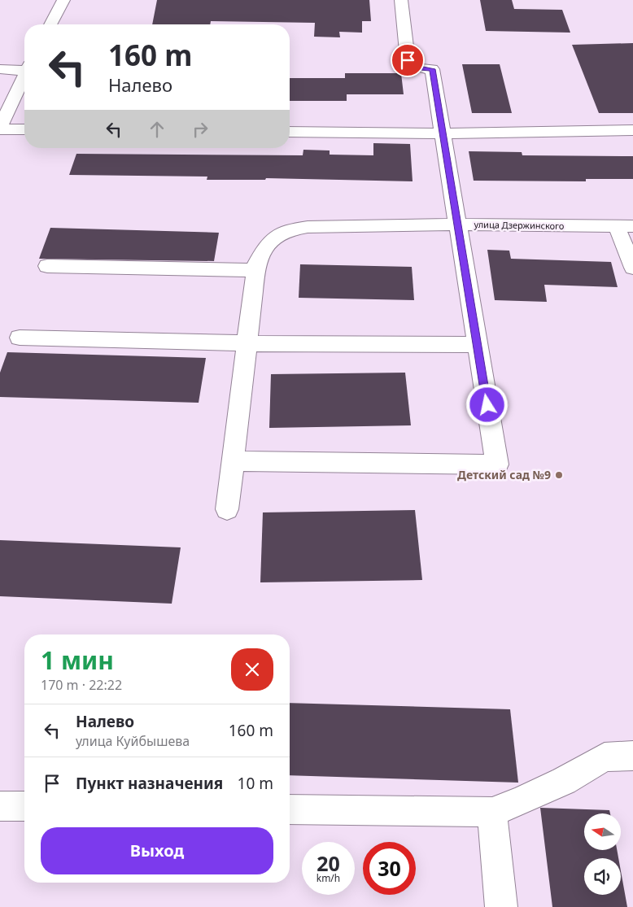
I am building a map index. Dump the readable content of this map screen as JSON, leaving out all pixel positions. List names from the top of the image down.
{
  "streets": {
    "street": ["улица Дзержинского"]
  },
  "places": ["Детский сад №9"],
  "north": "left",
  "page": {
    "turn": ["160 m", "Налево"],
    "heading": ["1 мин", "170 m · 22:22"],
    "list": [
      {
        "name": "Налево",
        "note": "улица Куйбышева",
        "value": "160 m"
      },
      {
        "name": "Пункт назначения",
        "value": "10 m"
      }
    ],
    "buttons": "Выход",
    "speed": "20 km/h",
    "limit": "30"
  }
}
